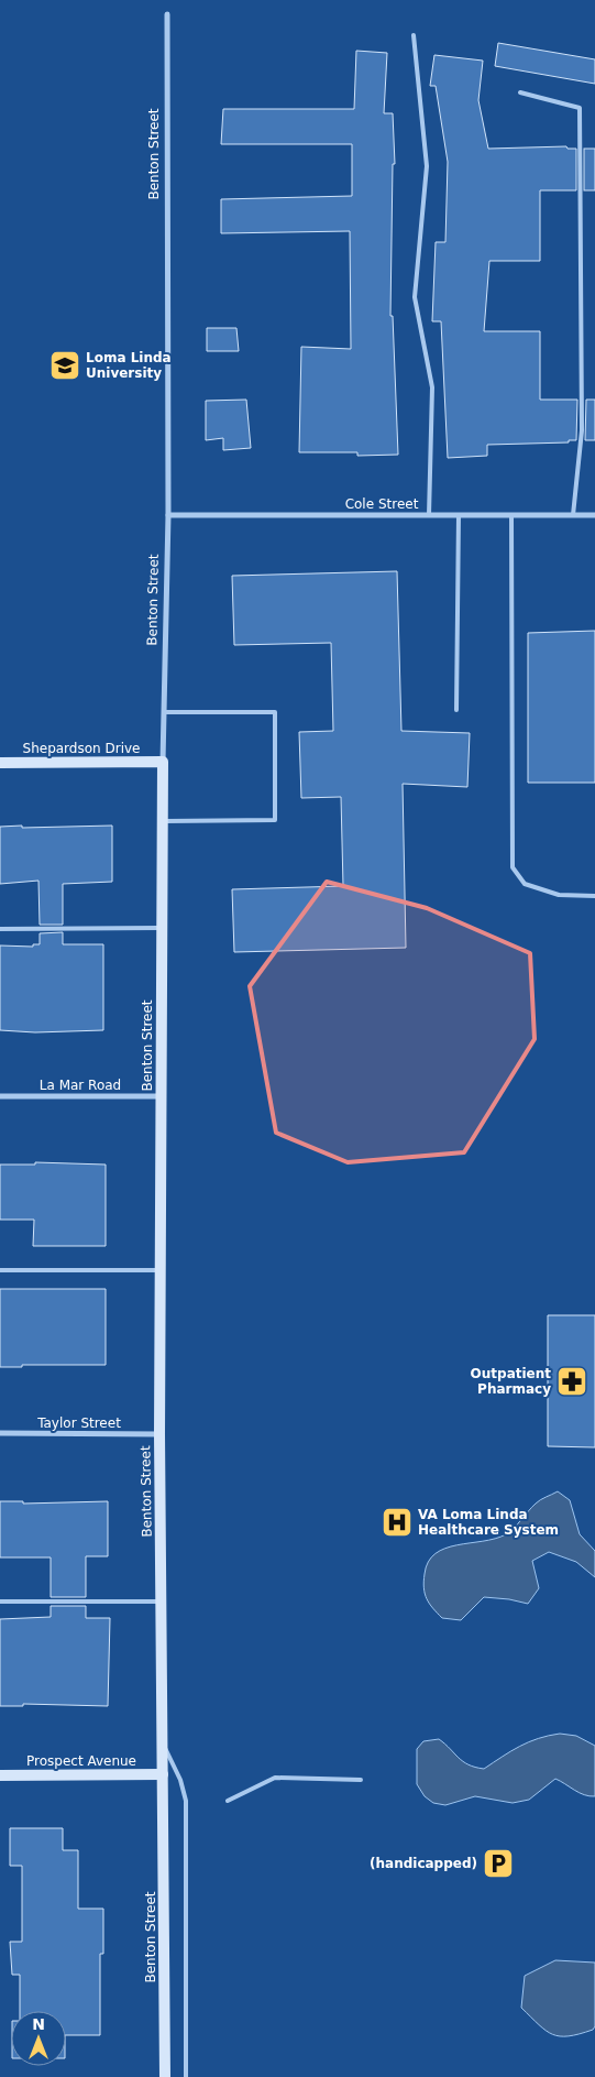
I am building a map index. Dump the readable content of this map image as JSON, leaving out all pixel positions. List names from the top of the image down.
{
  "streets": {
    "street": [
      "Benton Street",
      "Cole Street",
      "Shepardson Drive",
      "La Mar Road",
      "Taylor Street",
      "Prospect Avenue"
    ]
  },
  "crossings": [
    ["Benton Street", "Cole Street"],
    ["Benton Street", "Shepardson Drive"],
    ["Benton Street", "La Mar Road"],
    ["Benton Street", "Taylor Street"],
    ["Benton Street", "Prospect Avenue"]
  ],
  "places": {
    "school or university": ["Loma Linda University"],
    "pharmacy": ["Outpatient Pharmacy"],
    "hospital": ["VA Loma Linda Healthcare System"],
    "parking": ["(handicapped)"]
  },
  "north": "top"
}
